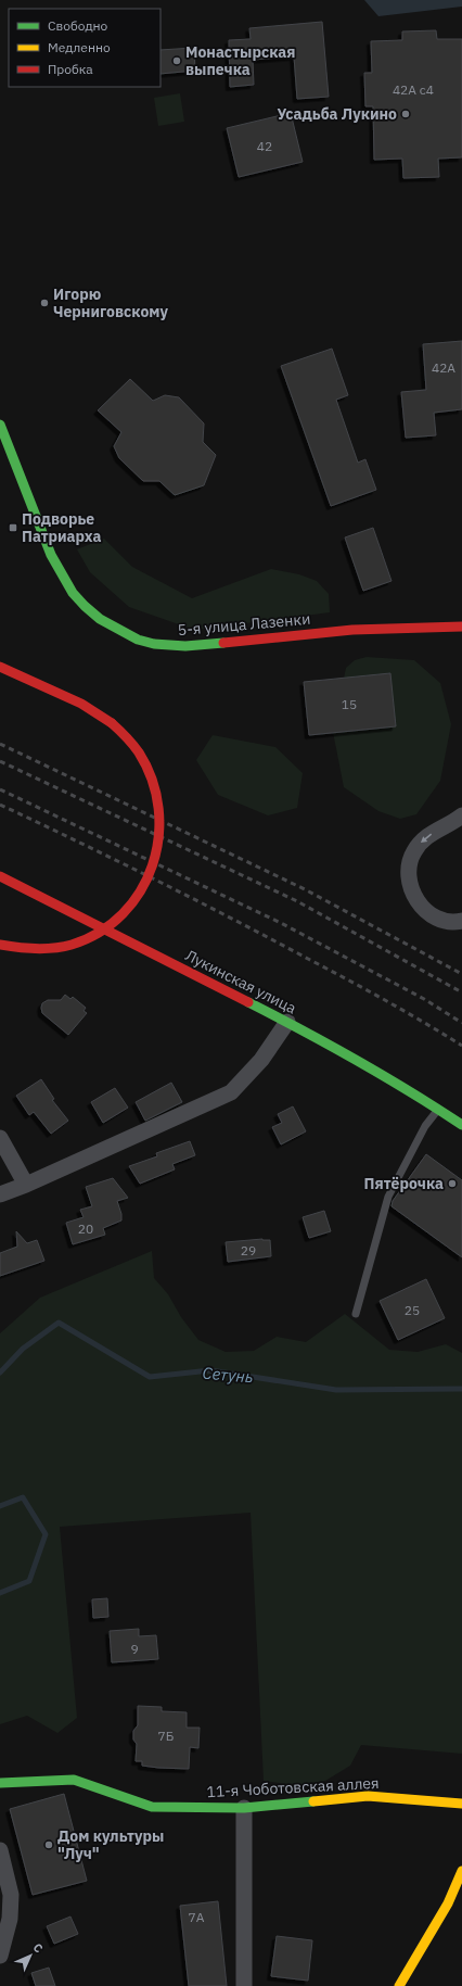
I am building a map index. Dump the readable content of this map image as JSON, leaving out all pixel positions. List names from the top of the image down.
{
  "streets": {
    "street": ["5-я улица Лазенки", "Лукинская улица", "11-я Чоботовская аллея"]
  },
  "water": ["Сетунь"],
  "places": {
    "other": [
      "Монастырская выпечка",
      "Усадьба Лукино",
      "Игорю Черниговскому",
      "Пятёрочка",
      "Дом культуры \"Луч\""
    ],
    "transit": ["Подворье Патриарха"]
  },
  "house_numbers": [
    "42А с4",
    "42",
    "42А",
    "15",
    "20",
    "29",
    "25",
    "9",
    "7Б",
    "7А"
  ],
  "legend": ["Свободно", "Медленно", "Пробка"],
  "north": "top right"
}
